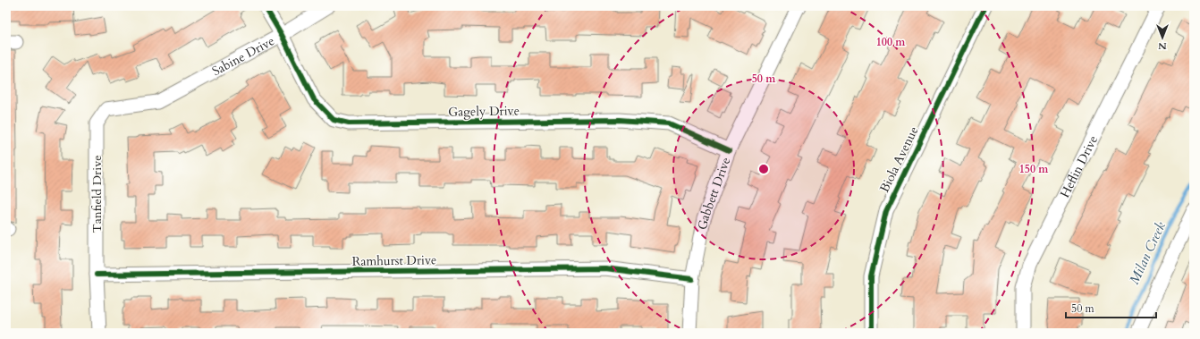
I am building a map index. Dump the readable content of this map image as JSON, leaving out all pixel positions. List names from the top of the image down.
{
  "streets": {
    "street": [
      "Sabine Drive",
      "Gagely Drive",
      "Biola Avenue",
      "Heflin Drive",
      "Tanfield Drive",
      "Gabbett Drive",
      "Ramhurst Drive"
    ]
  },
  "crossings": [
    ["Sabine Drive", "Gagely Drive"],
    ["Sabine Drive", "Tanfield Drive"],
    ["Gagely Drive", "Gabbett Drive"],
    ["Tanfield Drive", "Ramhurst Drive"],
    ["Gabbett Drive", "Ramhurst Drive"]
  ],
  "water": ["Milan Creek"],
  "scale_bar": "50 m",
  "north": "bottom",
  "rings": ["100 m", "50 m", "150 m"]
}
